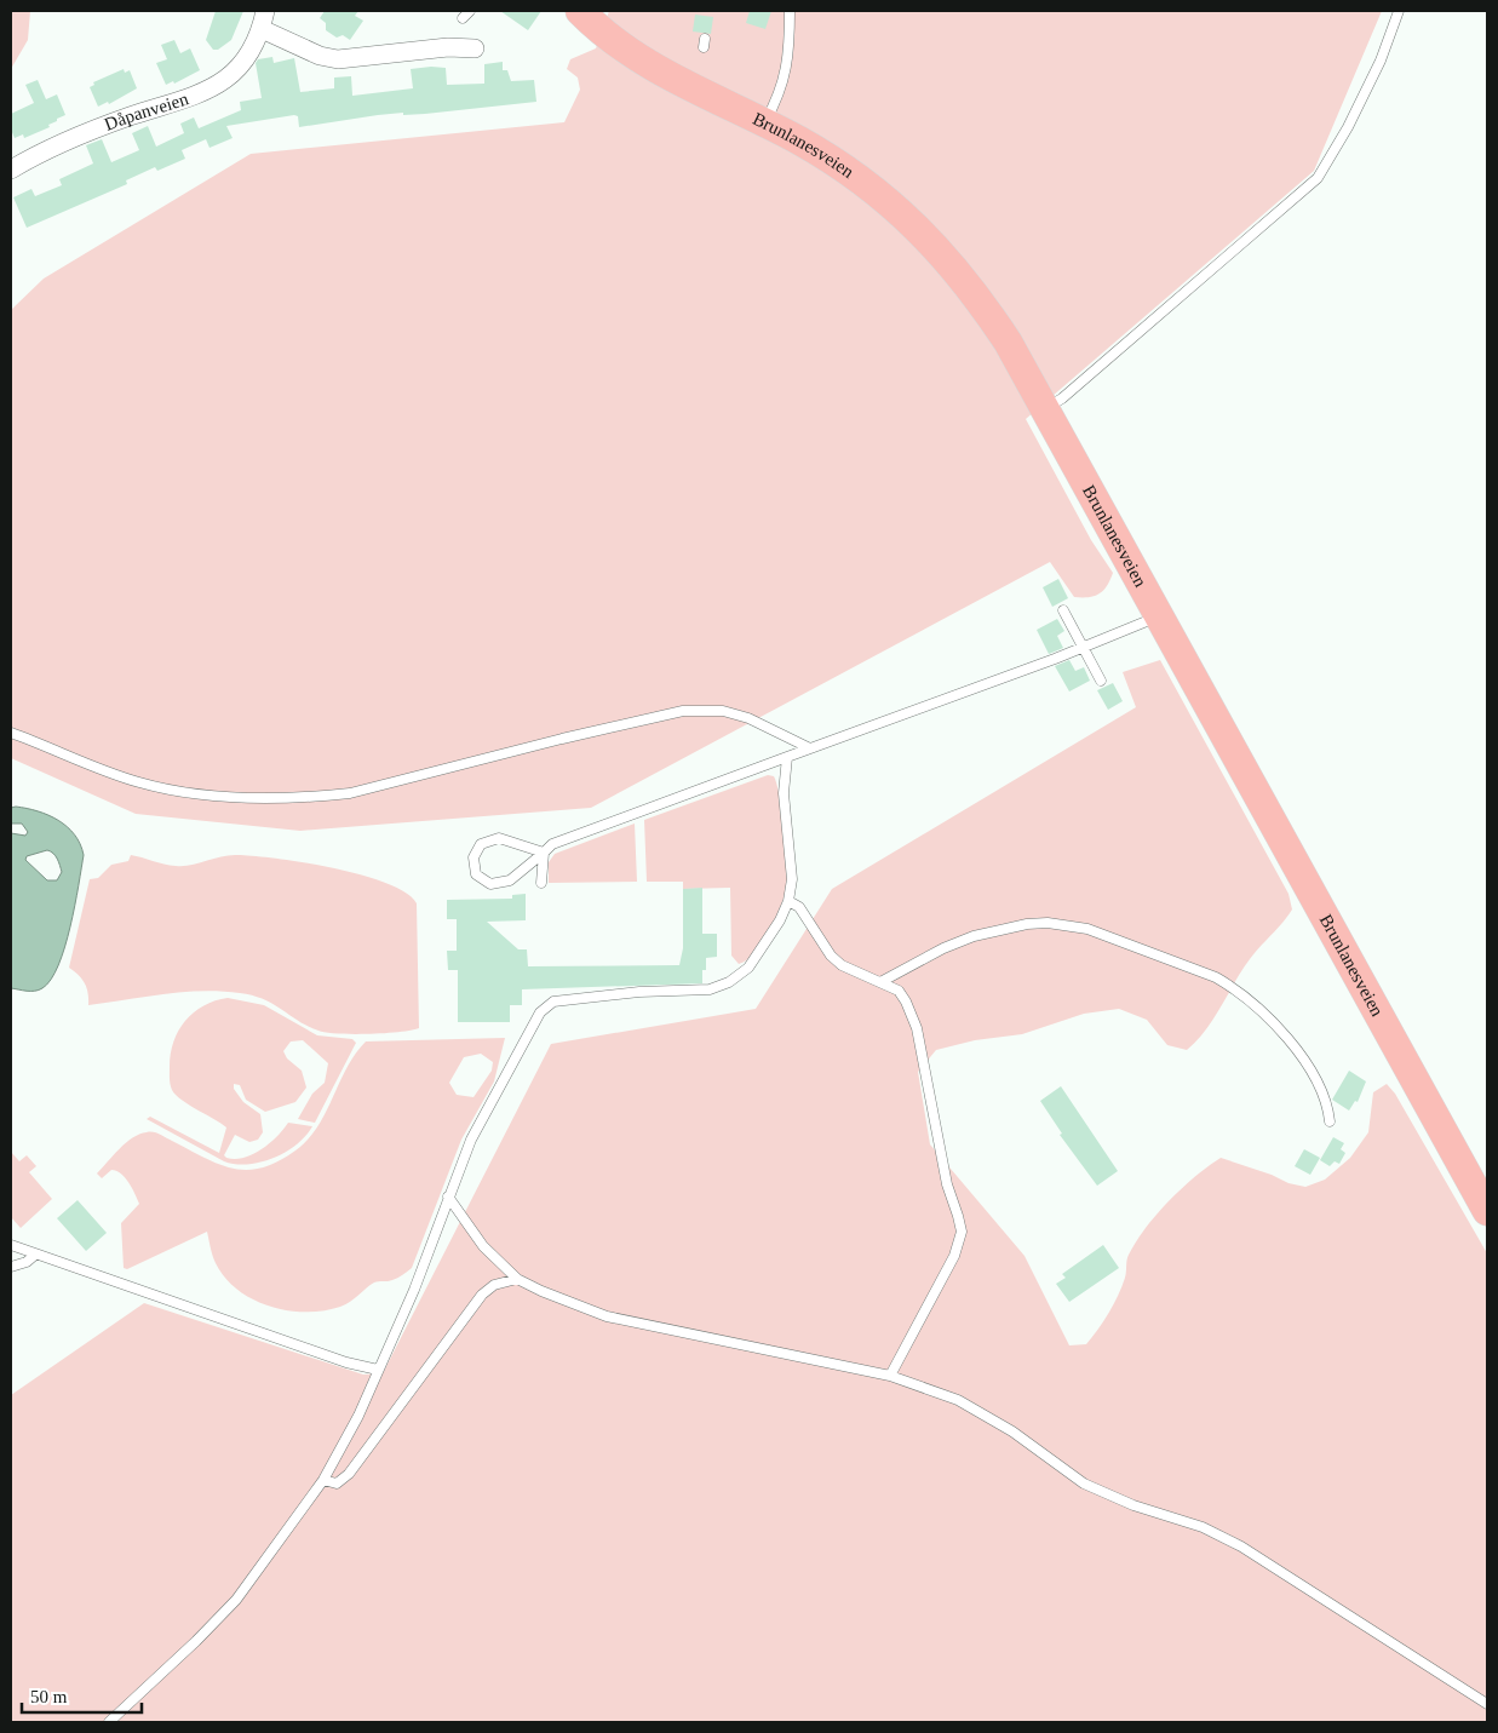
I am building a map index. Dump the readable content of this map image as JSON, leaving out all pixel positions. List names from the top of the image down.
{
  "streets": {
    "main road": ["Brunlanesveien"],
    "street": ["Dåpanveien"]
  },
  "scale_bar": "50 m"
}
